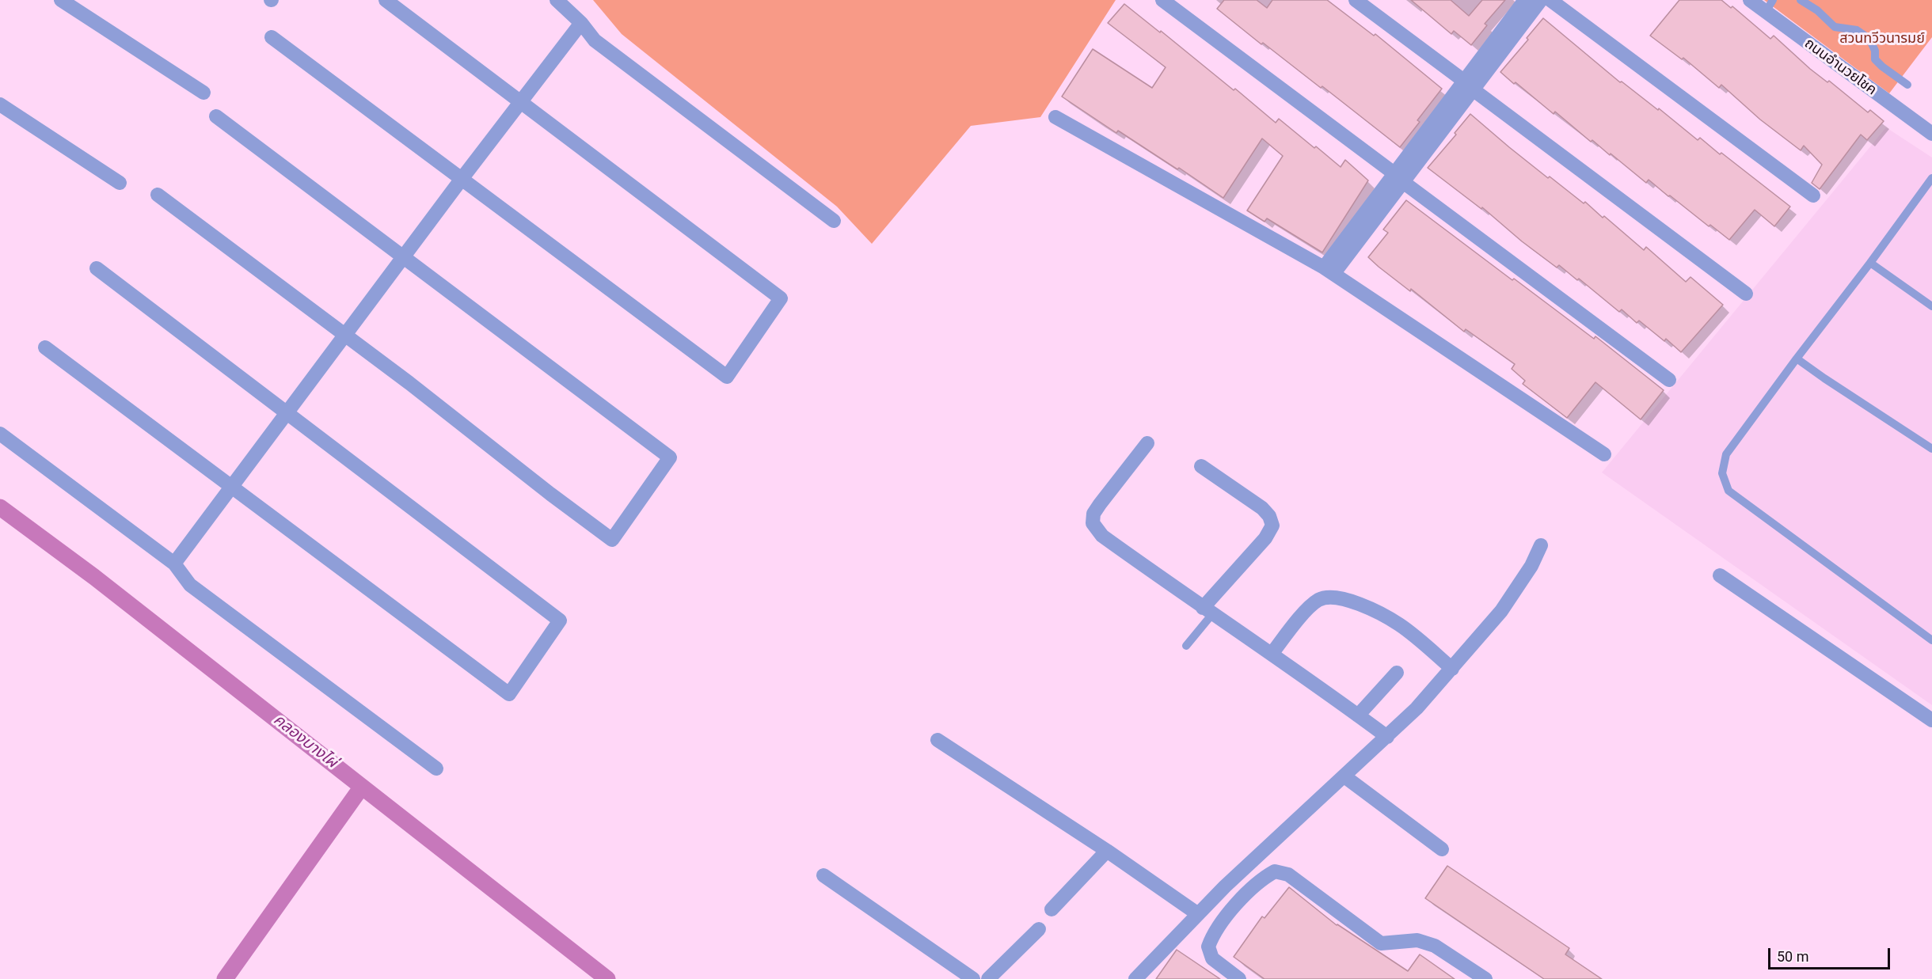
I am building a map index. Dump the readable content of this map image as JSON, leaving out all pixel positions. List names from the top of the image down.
{
  "streets": {
    "street": ["ถนนอำนวยโชค"]
  },
  "water": ["คลองบางไผ่"],
  "parks": ["สวนทวีวนารมย์"],
  "scale_bar": "50 m"
}
